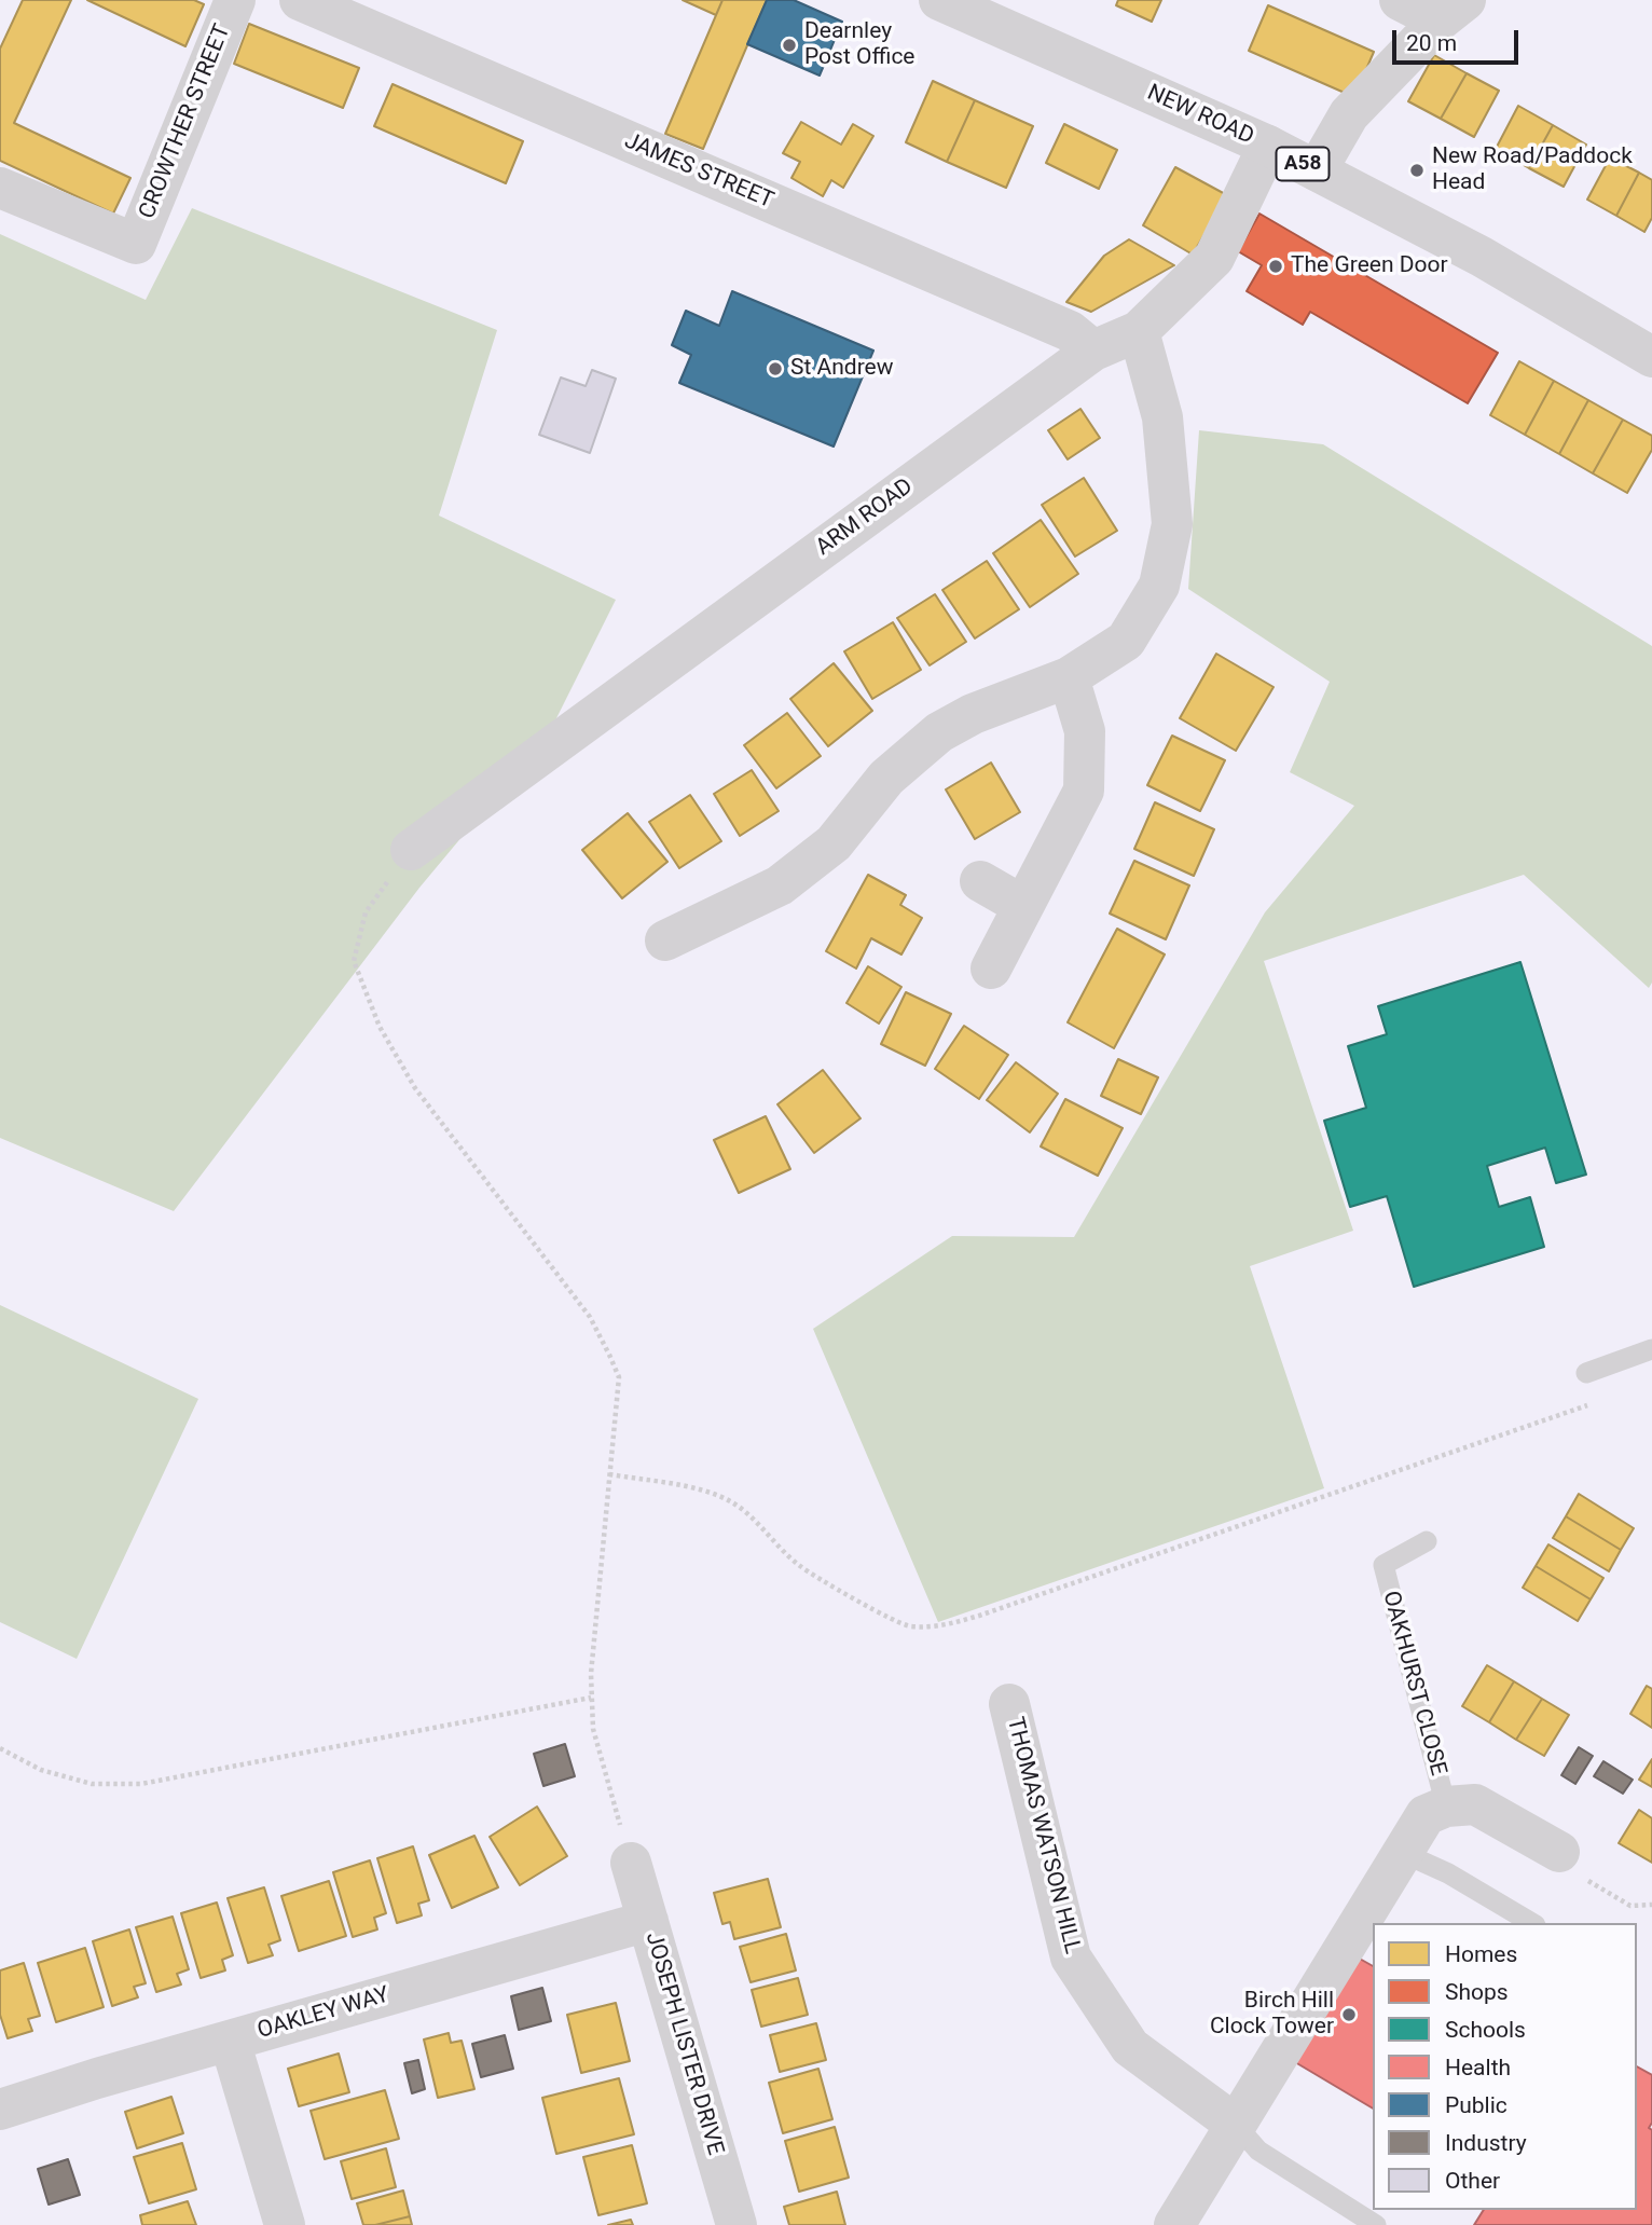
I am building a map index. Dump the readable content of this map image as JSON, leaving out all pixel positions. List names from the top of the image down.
{
  "streets": {
    "main road": [
      "NEW ROAD",
      "CROWTHER STREET",
      "A58",
      "JAMES STREET",
      "ARM ROAD",
      "OAKHURST CLOSE",
      "THOMAS WATSON HILL",
      "OAKLEY WAY",
      "JOSEPH LISTER DRIVE"
    ]
  },
  "crossings": [
    ["NEW ROAD", "ARM ROAD"],
    ["JAMES STREET", "ARM ROAD"],
    ["OAKHURST CLOSE", "THOMAS WATSON HILL"],
    ["OAKLEY WAY", "JOSEPH LISTER DRIVE"]
  ],
  "places": [
    "Dearnley Post Office",
    "New Road/Paddock Head",
    "The Green Door",
    "St Andrew",
    "Birch Hill Clock Tower"
  ],
  "legend": [
    "Homes",
    "Shops",
    "Schools",
    "Health",
    "Public",
    "Industry",
    "Other"
  ],
  "scale_bar": "20 m"
}
